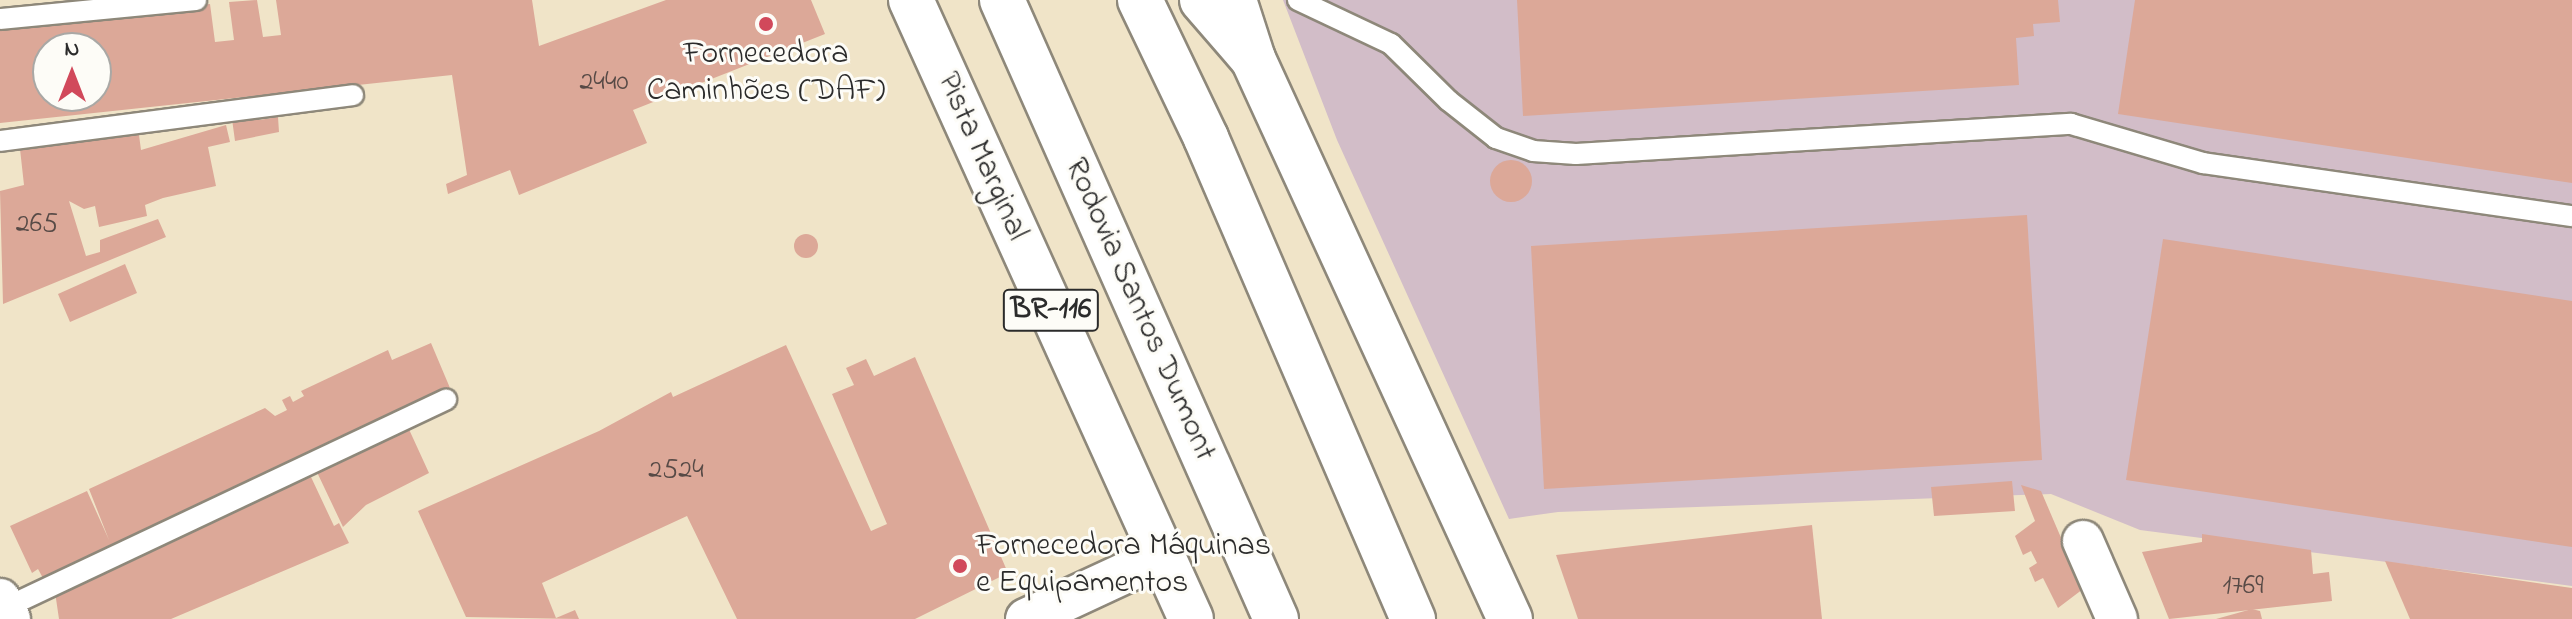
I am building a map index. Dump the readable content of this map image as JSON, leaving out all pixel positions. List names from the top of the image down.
{
  "streets": {
    "main road": ["Pista Marginal", "BR-116", "Rodovia Santos Dumont"]
  },
  "places": ["Fornecedora Caminhões (DAF)", "Fornecedora Máquinas e Equipamentos"],
  "house_numbers": [
    "2440",
    "265",
    "2524",
    "1769"
  ],
  "north": "top"
}
